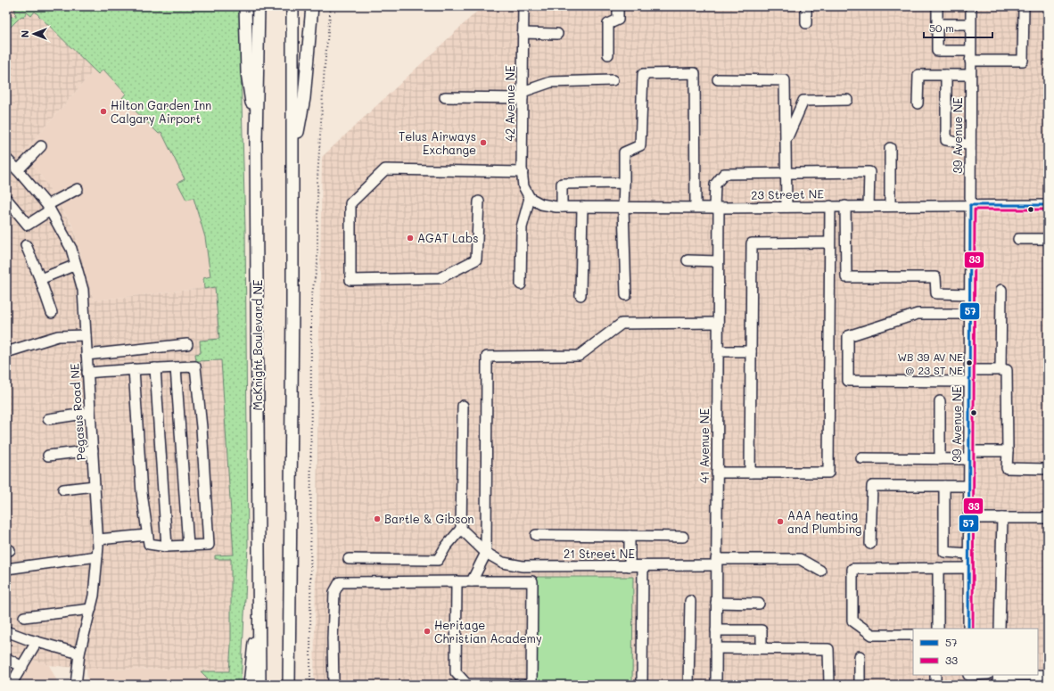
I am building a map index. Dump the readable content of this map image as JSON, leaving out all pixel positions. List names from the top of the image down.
{
  "streets": {
    "main road": ["McKnight Boulevard NE"],
    "street": [
      "42 Avenue NE",
      "39 Avenue NE",
      "23 Street NE",
      "Pegasus Road NE",
      "41 Avenue NE",
      "21 Street NE"
    ]
  },
  "crossings": [
    ["42 Avenue NE", "23 Street NE"],
    ["39 Avenue NE", "23 Street NE"],
    ["23 Street NE", "41 Avenue NE"],
    ["41 Avenue NE", "21 Street NE"]
  ],
  "places": [
    "Hilton Garden Inn Calgary Airport",
    "Telus Airways Exchange",
    "AGAT Labs",
    "WB 39 AV NE @ 23 ST NE",
    "Bartle & Gibson",
    "AAA heating and Plumbing",
    "Heritage Christian Academy"
  ],
  "lines": ["transit line 57", "transit line 33"],
  "legend": ["57", "33"],
  "scale_bar": "50 m",
  "north": "left"
}
